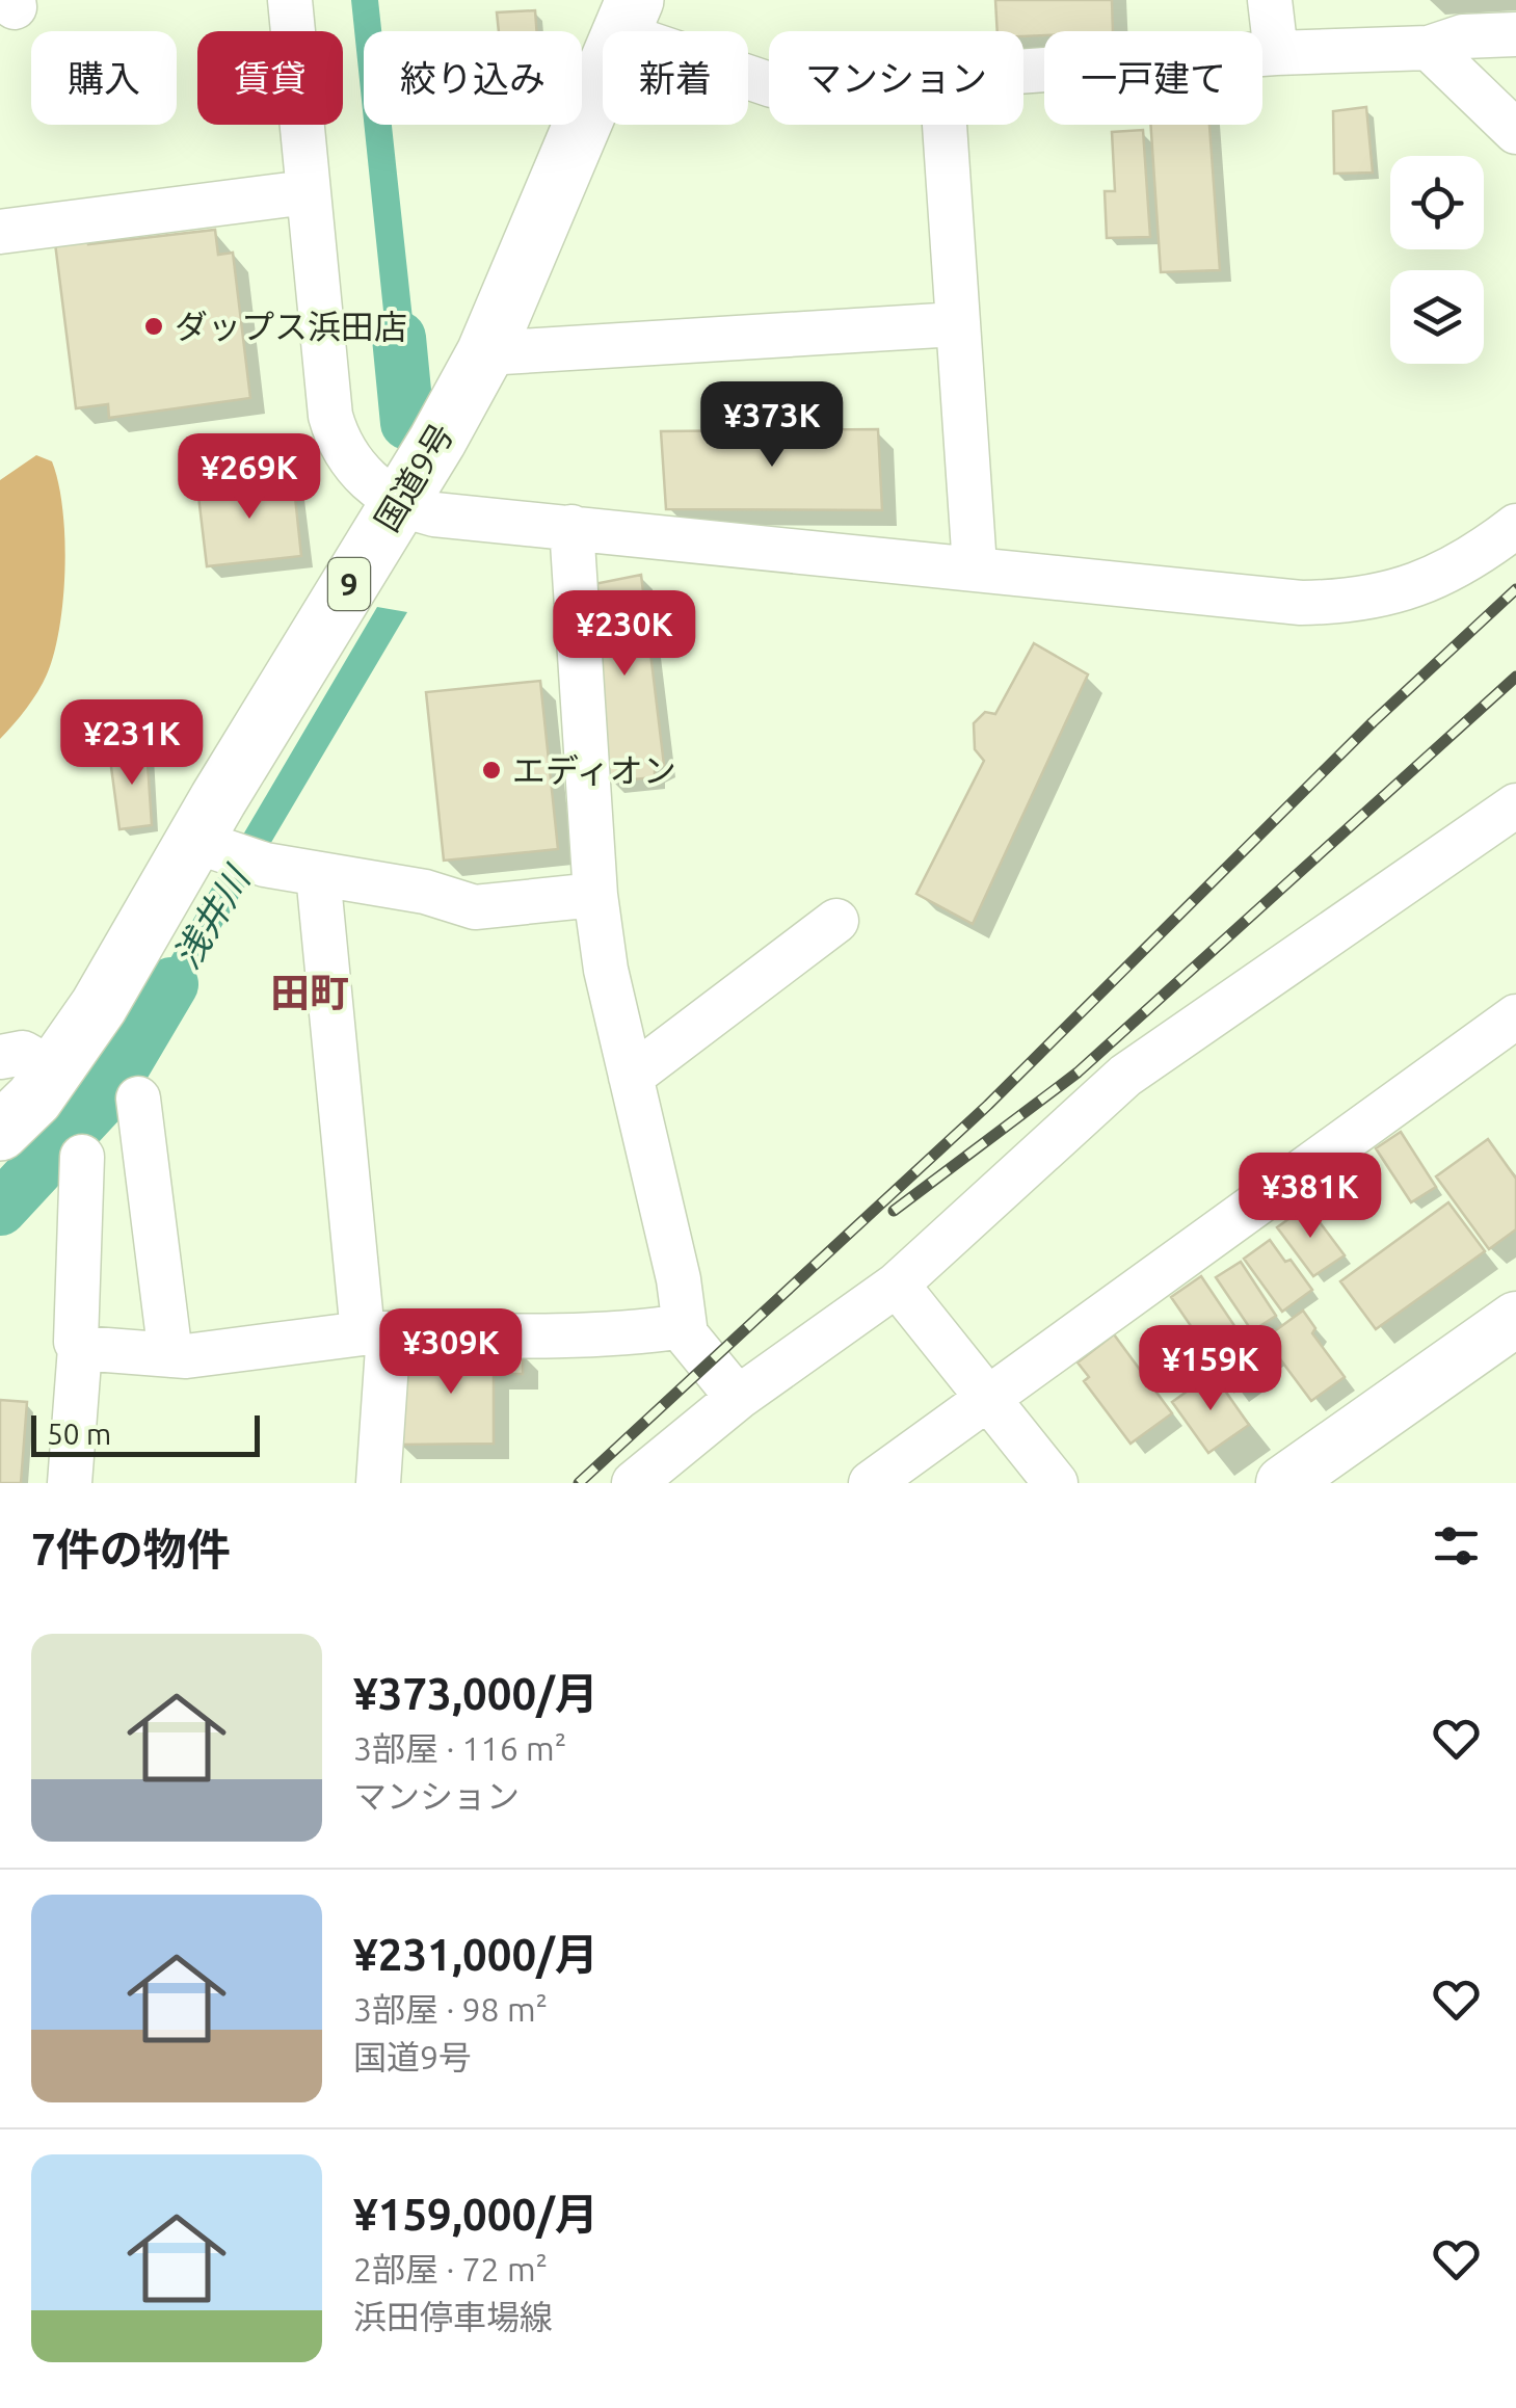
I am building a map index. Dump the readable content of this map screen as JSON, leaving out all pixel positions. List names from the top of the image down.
{
  "streets": {
    "highway": ["国道9号", "9"]
  },
  "districts": ["田町"],
  "water": ["浅井川"],
  "places": ["ダップス浜田店", "エディオン"],
  "scale_bar": "50 m",
  "page": {
    "chip": [
      "購入",
      "賃貸",
      "絞り込み",
      "新着",
      "マンション",
      "一戸建て"
    ],
    "price": [
      "¥373K",
      "¥269K",
      "¥230K",
      "¥231K",
      "¥381K",
      "¥309K",
      "¥159K"
    ],
    "scale": "50 m",
    "heading": "7件の物件",
    "list": [
      {
        "name": "¥373,000/月",
        "note": "3部屋 · 116 m² · マンション"
      },
      {
        "name": "¥231,000/月",
        "note": "3部屋 · 98 m² · 国道9号"
      },
      {
        "name": "¥159,000/月",
        "note": "2部屋 · 72 m² · 浜田停車場線"
      }
    ]
  }
}
